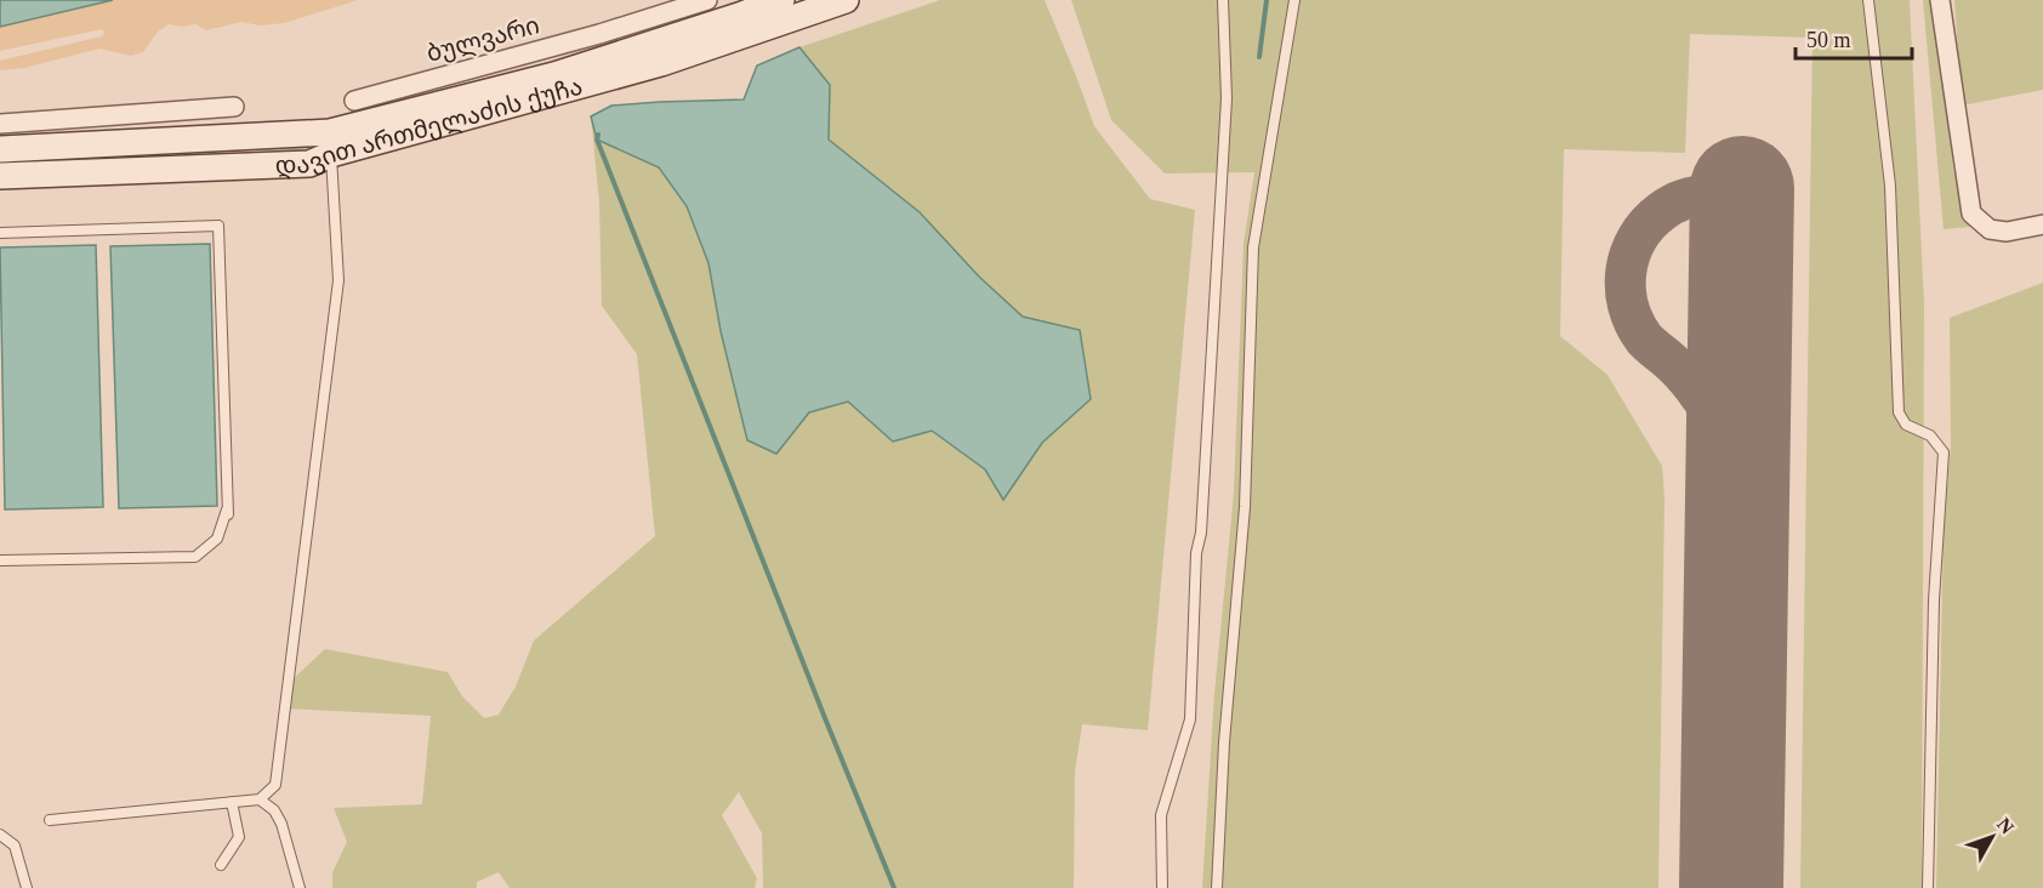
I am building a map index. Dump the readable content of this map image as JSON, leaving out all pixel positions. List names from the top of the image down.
{
  "streets": {
    "street": ["ბულვარი", "დავით ართმელაძის ქუჩა"]
  },
  "scale_bar": "50 m",
  "north": "top right"
}
